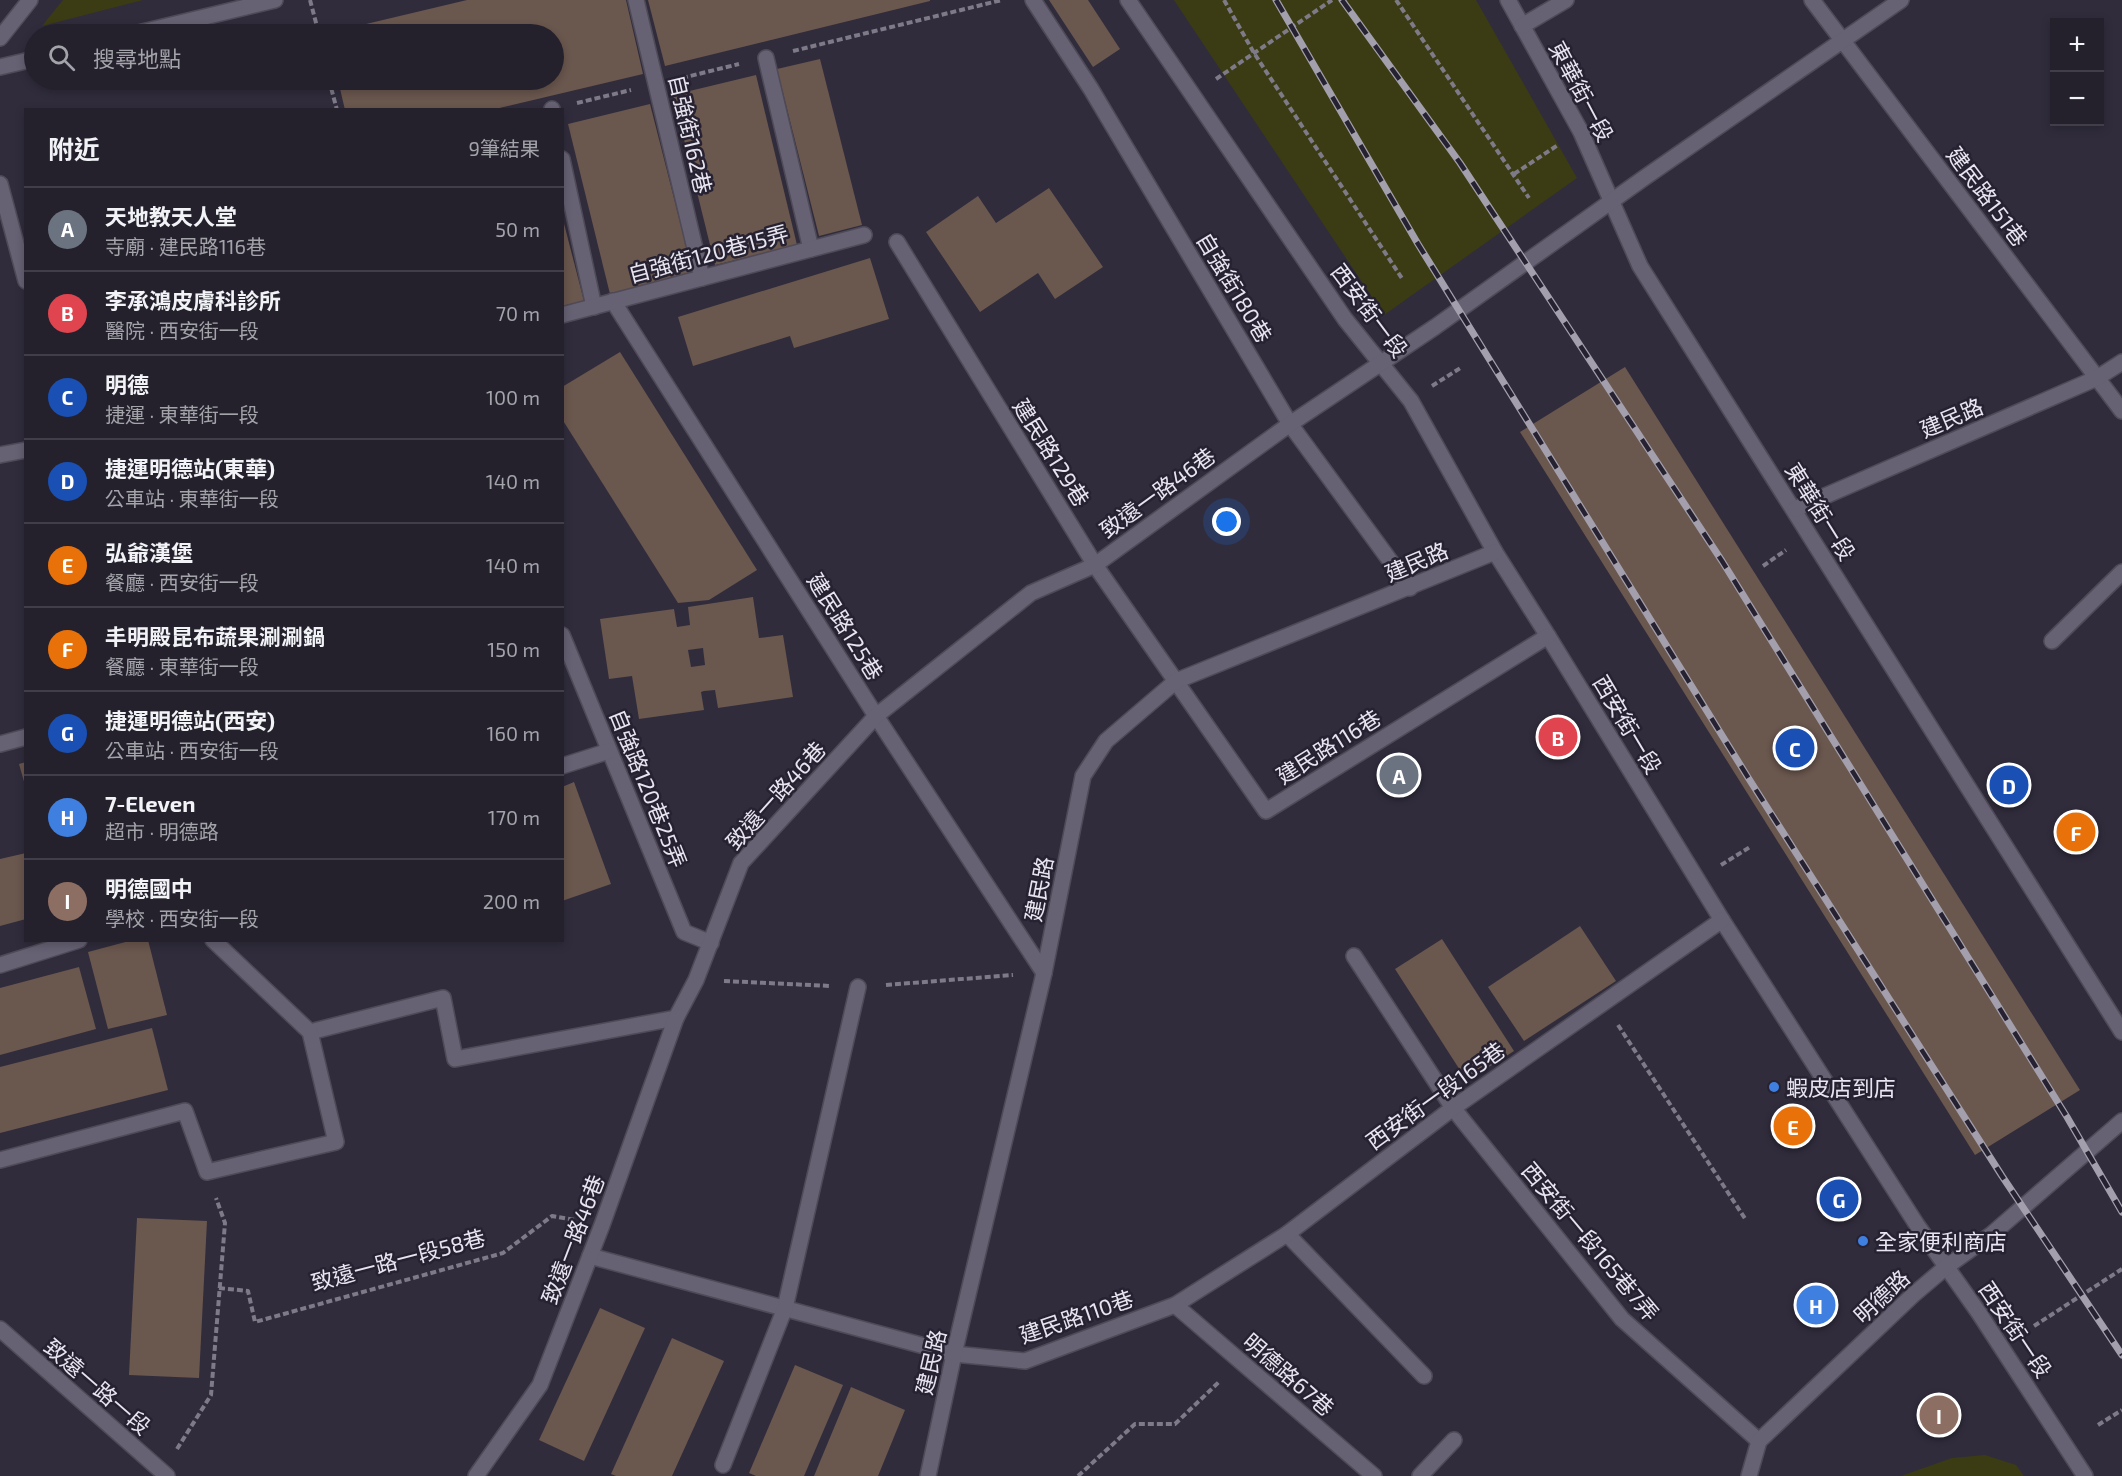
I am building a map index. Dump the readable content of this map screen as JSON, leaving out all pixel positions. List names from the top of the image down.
{
  "streets": {
    "street": [
      "東華街一段",
      "自強街162巷",
      "建民路151巷",
      "自強街120巷15弄",
      "自強街180巷",
      "西安街一段",
      "建民路",
      "建民路129巷",
      "致遠一路46巷",
      "建民路125巷",
      "建民路116巷",
      "自強路120巷25弄",
      "西安街一段165巷",
      "西安街一段165巷7弄",
      "明德路",
      "建民路110巷",
      "明德路67巷",
      "致遠一路一段"
    ],
    "path": ["致遠一路一段58巷"]
  },
  "crossings": [
    ["東華街一段", "建民路"],
    ["東華街一段", "致遠一路46巷"],
    ["自強街162巷", "自強街120巷15弄"],
    ["建民路151巷", "建民路"],
    ["建民路151巷", "致遠一路46巷"],
    ["自強街120巷15弄", "建民路125巷"],
    ["自強街180巷", "建民路"],
    ["自強街180巷", "致遠一路46巷"],
    ["西安街一段", "建民路"],
    ["西安街一段", "致遠一路46巷"],
    ["西安街一段", "建民路116巷"],
    ["西安街一段", "西安街一段165巷"],
    ["西安街一段", "明德路"],
    ["建民路", "建民路129巷"],
    ["建民路", "建民路125巷"],
    ["建民路", "建民路116巷"],
    ["建民路", "建民路110巷"],
    ["建民路129巷", "致遠一路46巷"],
    ["建民路129巷", "建民路116巷"],
    ["致遠一路46巷", "建民路125巷"],
    ["致遠一路46巷", "自強路120巷25弄"],
    ["致遠一路46巷", "致遠一路一段58巷"],
    ["致遠一路46巷", "建民路110巷"],
    ["西安街一段165巷", "西安街一段165巷7弄"],
    ["西安街一段165巷", "建民路110巷"],
    ["西安街一段165巷", "明德路67巷"],
    ["西安街一段165巷7弄", "明德路"],
    ["建民路110巷", "明德路67巷"]
  ],
  "places": ["蝦皮店到店", "全家便利商店"],
  "page": {
    "map_buttons": ["+", "−"],
    "search": "搜尋地點",
    "heading": ["附近", "9筆結果"],
    "list": [
      {
        "mark": "A",
        "name": "天地教天人堂",
        "note": "寺廟 · 建民路116巷",
        "value": "50 m"
      },
      {
        "mark": "B",
        "name": "李承鴻皮膚科診所",
        "note": "醫院 · 西安街一段",
        "value": "70 m"
      },
      {
        "mark": "C",
        "name": "明德",
        "note": "捷運 · 東華街一段",
        "value": "100 m"
      },
      {
        "mark": "D",
        "name": "捷運明德站(東華)",
        "note": "公車站 · 東華街一段",
        "value": "140 m"
      },
      {
        "mark": "E",
        "name": "弘爺漢堡",
        "note": "餐廳 · 西安街一段",
        "value": "140 m"
      },
      {
        "mark": "F",
        "name": "丰明殿昆布蔬果涮涮鍋",
        "note": "餐廳 · 東華街一段",
        "value": "150 m"
      },
      {
        "mark": "G",
        "name": "捷運明德站(西安)",
        "note": "公車站 · 西安街一段",
        "value": "160 m"
      },
      {
        "mark": "H",
        "name": "7-Eleven",
        "note": "超市 · 明德路",
        "value": "170 m"
      },
      {
        "mark": "I",
        "name": "明德國中",
        "note": "學校 · 西安街一段",
        "value": "200 m"
      }
    ],
    "pins": [
      "B",
      "C",
      "A",
      "D",
      "F",
      "E",
      "G",
      "H",
      "I"
    ]
  }
}
